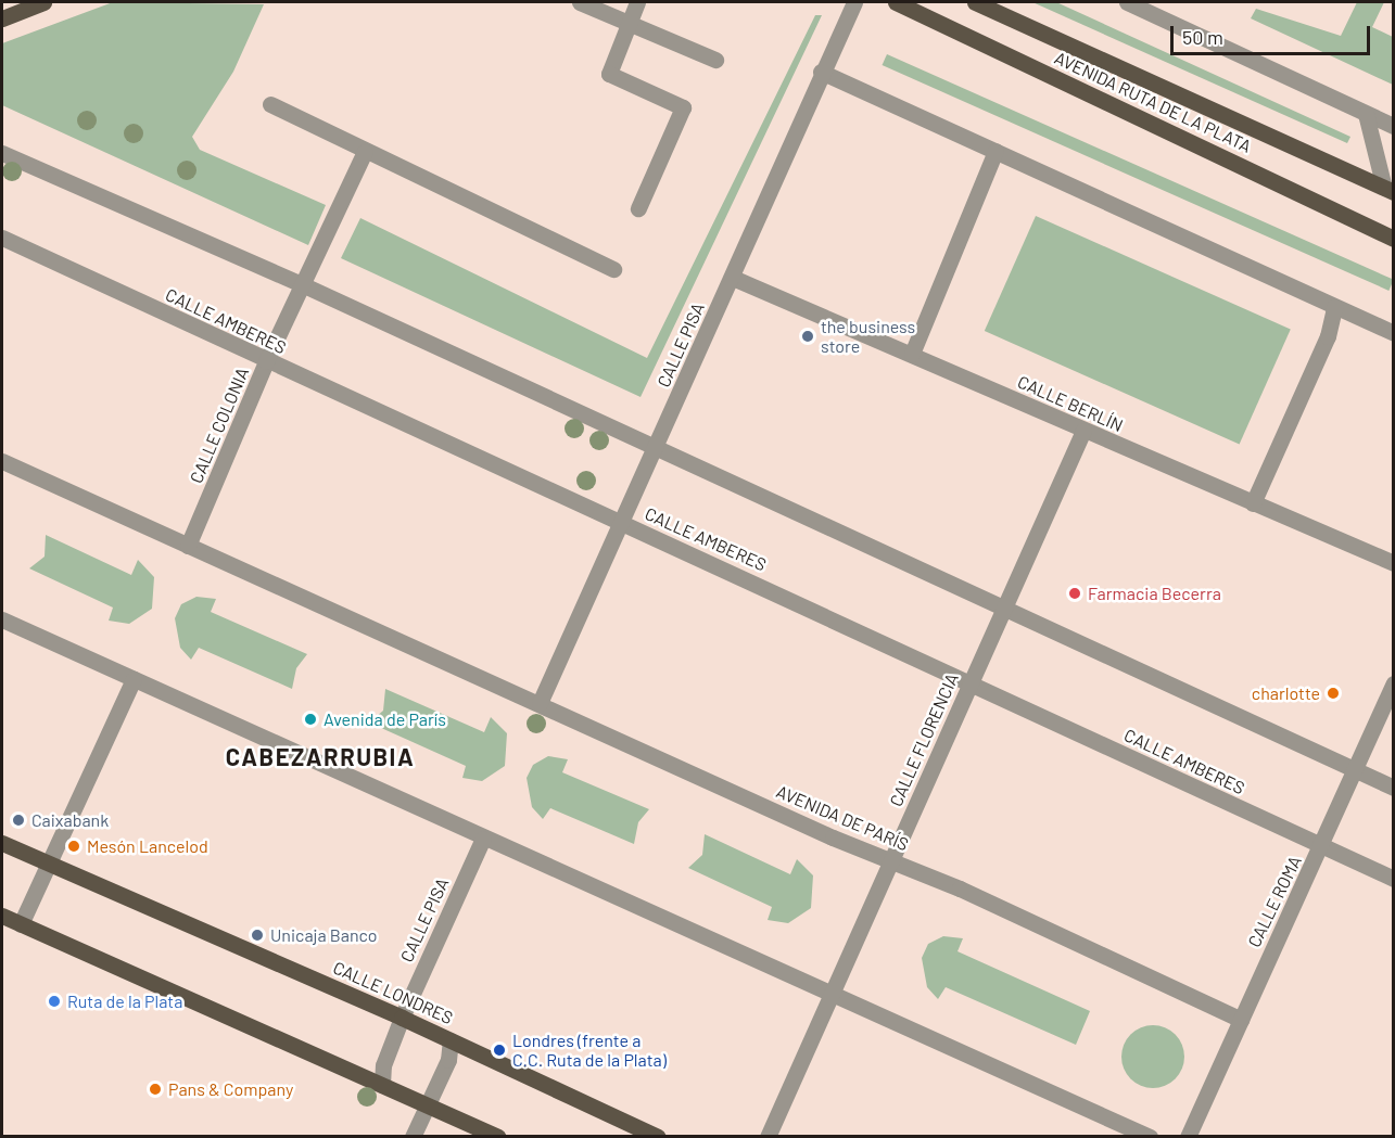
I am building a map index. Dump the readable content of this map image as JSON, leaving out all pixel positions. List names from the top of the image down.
{
  "streets": {
    "main road": ["AVENIDA RUTA DE LA PLATA", "CALLE LONDRES"],
    "street": [
      "CALLE AMBERES",
      "CALLE PISA",
      "CALLE BERLÍN",
      "CALLE COLONIA",
      "CALLE FLORENCIA",
      "AVENIDA DE PARÍS",
      "CALLE ROMA"
    ]
  },
  "crossings": [
    ["CALLE AMBERES", "CALLE PISA"],
    ["CALLE AMBERES", "CALLE COLONIA"],
    ["CALLE AMBERES", "CALLE FLORENCIA"],
    ["CALLE AMBERES", "CALLE ROMA"],
    ["CALLE PISA", "CALLE BERLÍN"],
    ["CALLE PISA", "AVENIDA DE PARÍS"],
    ["CALLE PISA", "CALLE LONDRES"],
    ["CALLE BERLÍN", "CALLE FLORENCIA"],
    ["CALLE COLONIA", "AVENIDA DE PARÍS"],
    ["CALLE FLORENCIA", "AVENIDA DE PARÍS"],
    ["AVENIDA DE PARÍS", "CALLE ROMA"]
  ],
  "districts": ["CABEZARRUBIA"],
  "places": [
    "the business store",
    "Farmacia Becerra",
    "charlotte",
    "Avenida de París",
    "Caixabank",
    "Mesón Lancelod",
    "Unicaja Banco",
    "Ruta de la Plata",
    "Londres (frente a C.C. Ruta de la Plata)",
    "Pans & Company"
  ],
  "scale_bar": "50 m"
}
